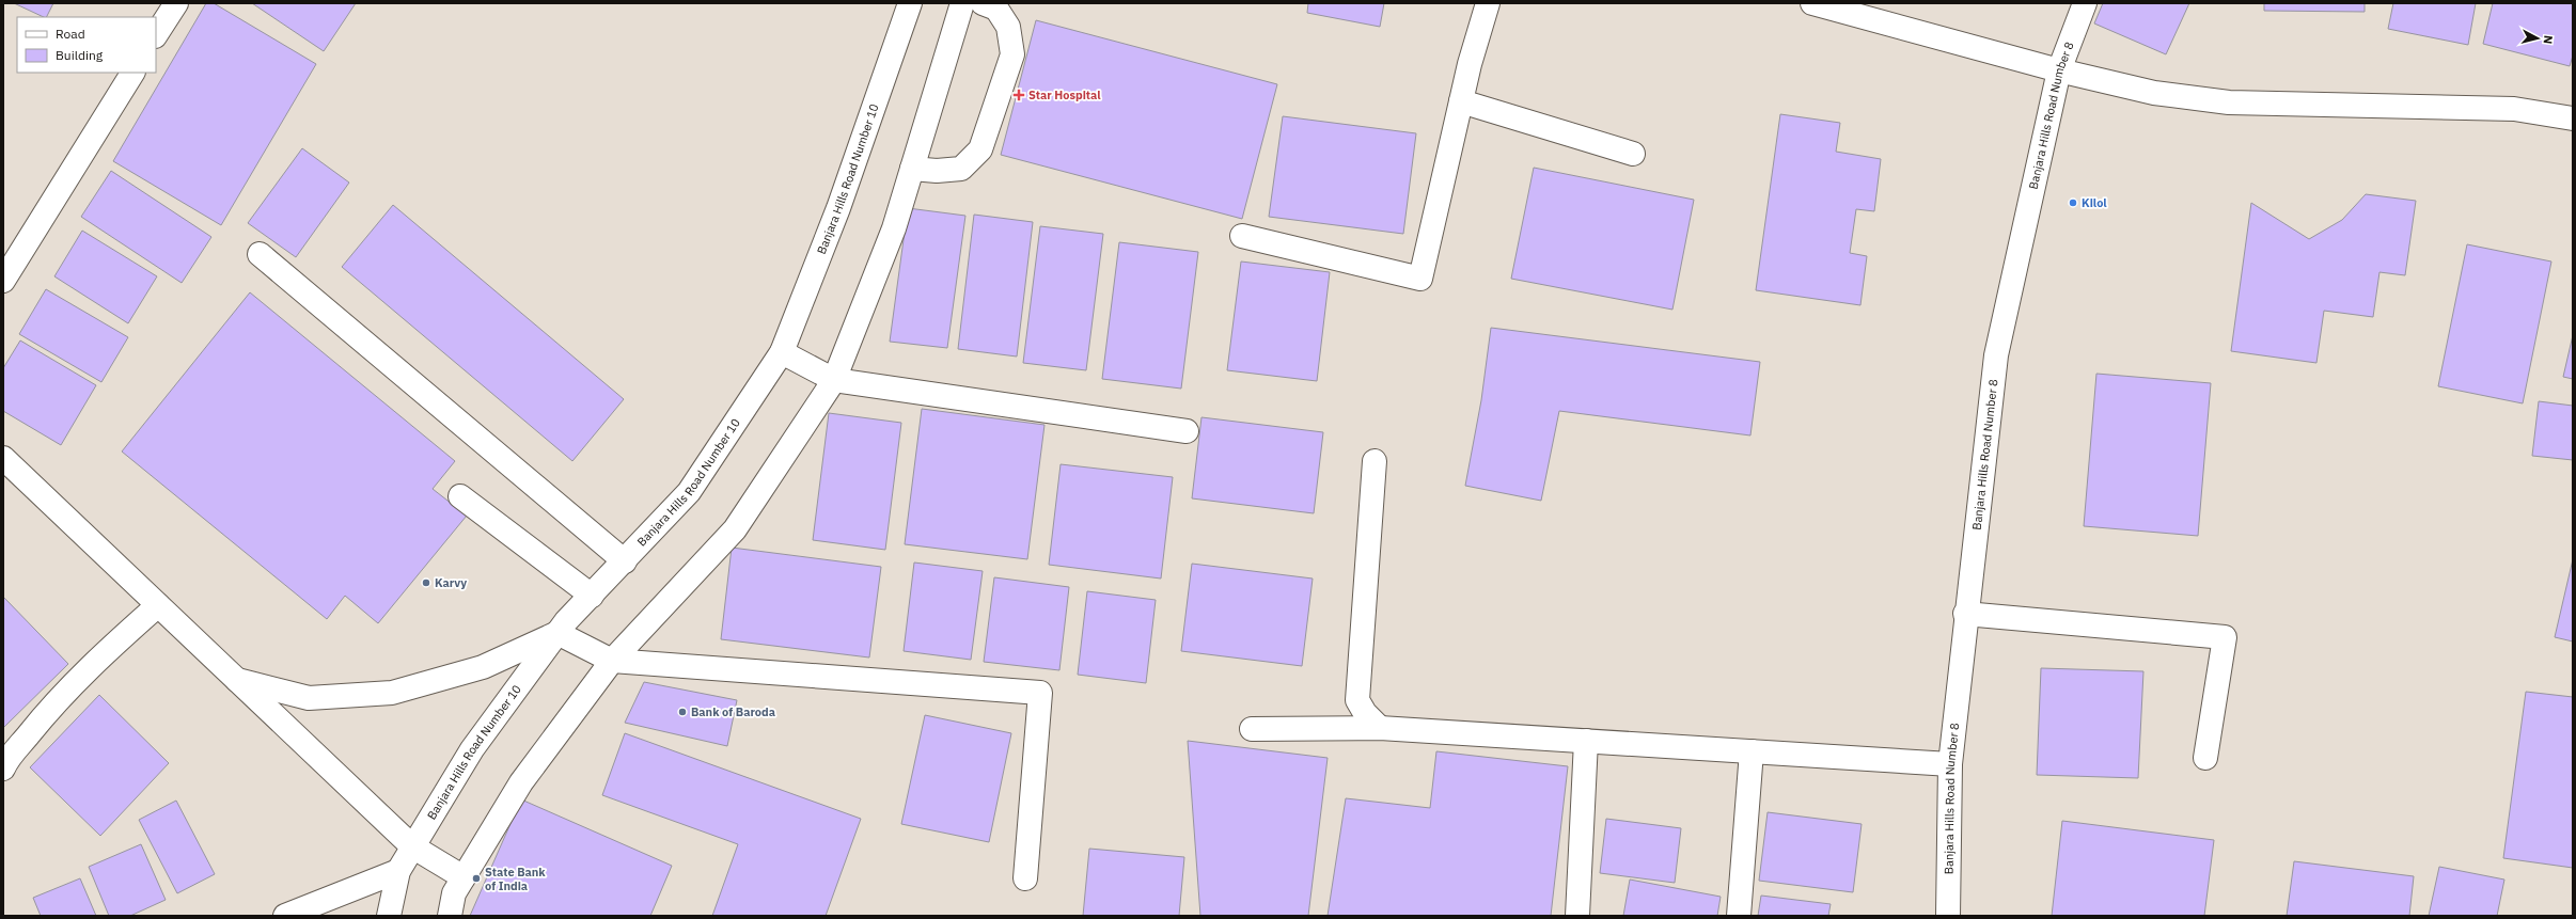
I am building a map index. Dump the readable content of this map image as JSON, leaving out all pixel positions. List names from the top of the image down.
{
  "streets": {
    "street": ["Banjara Hills Road Number 8", "Banjara Hills Road Number 10"]
  },
  "places": {
    "health": ["Star Hospital"],
    "other": [
      "Kilol",
      "Karvy",
      "Bank of Baroda",
      "State Bank of India"
    ]
  },
  "legend": ["Road", "Building"],
  "north": "right"
}
